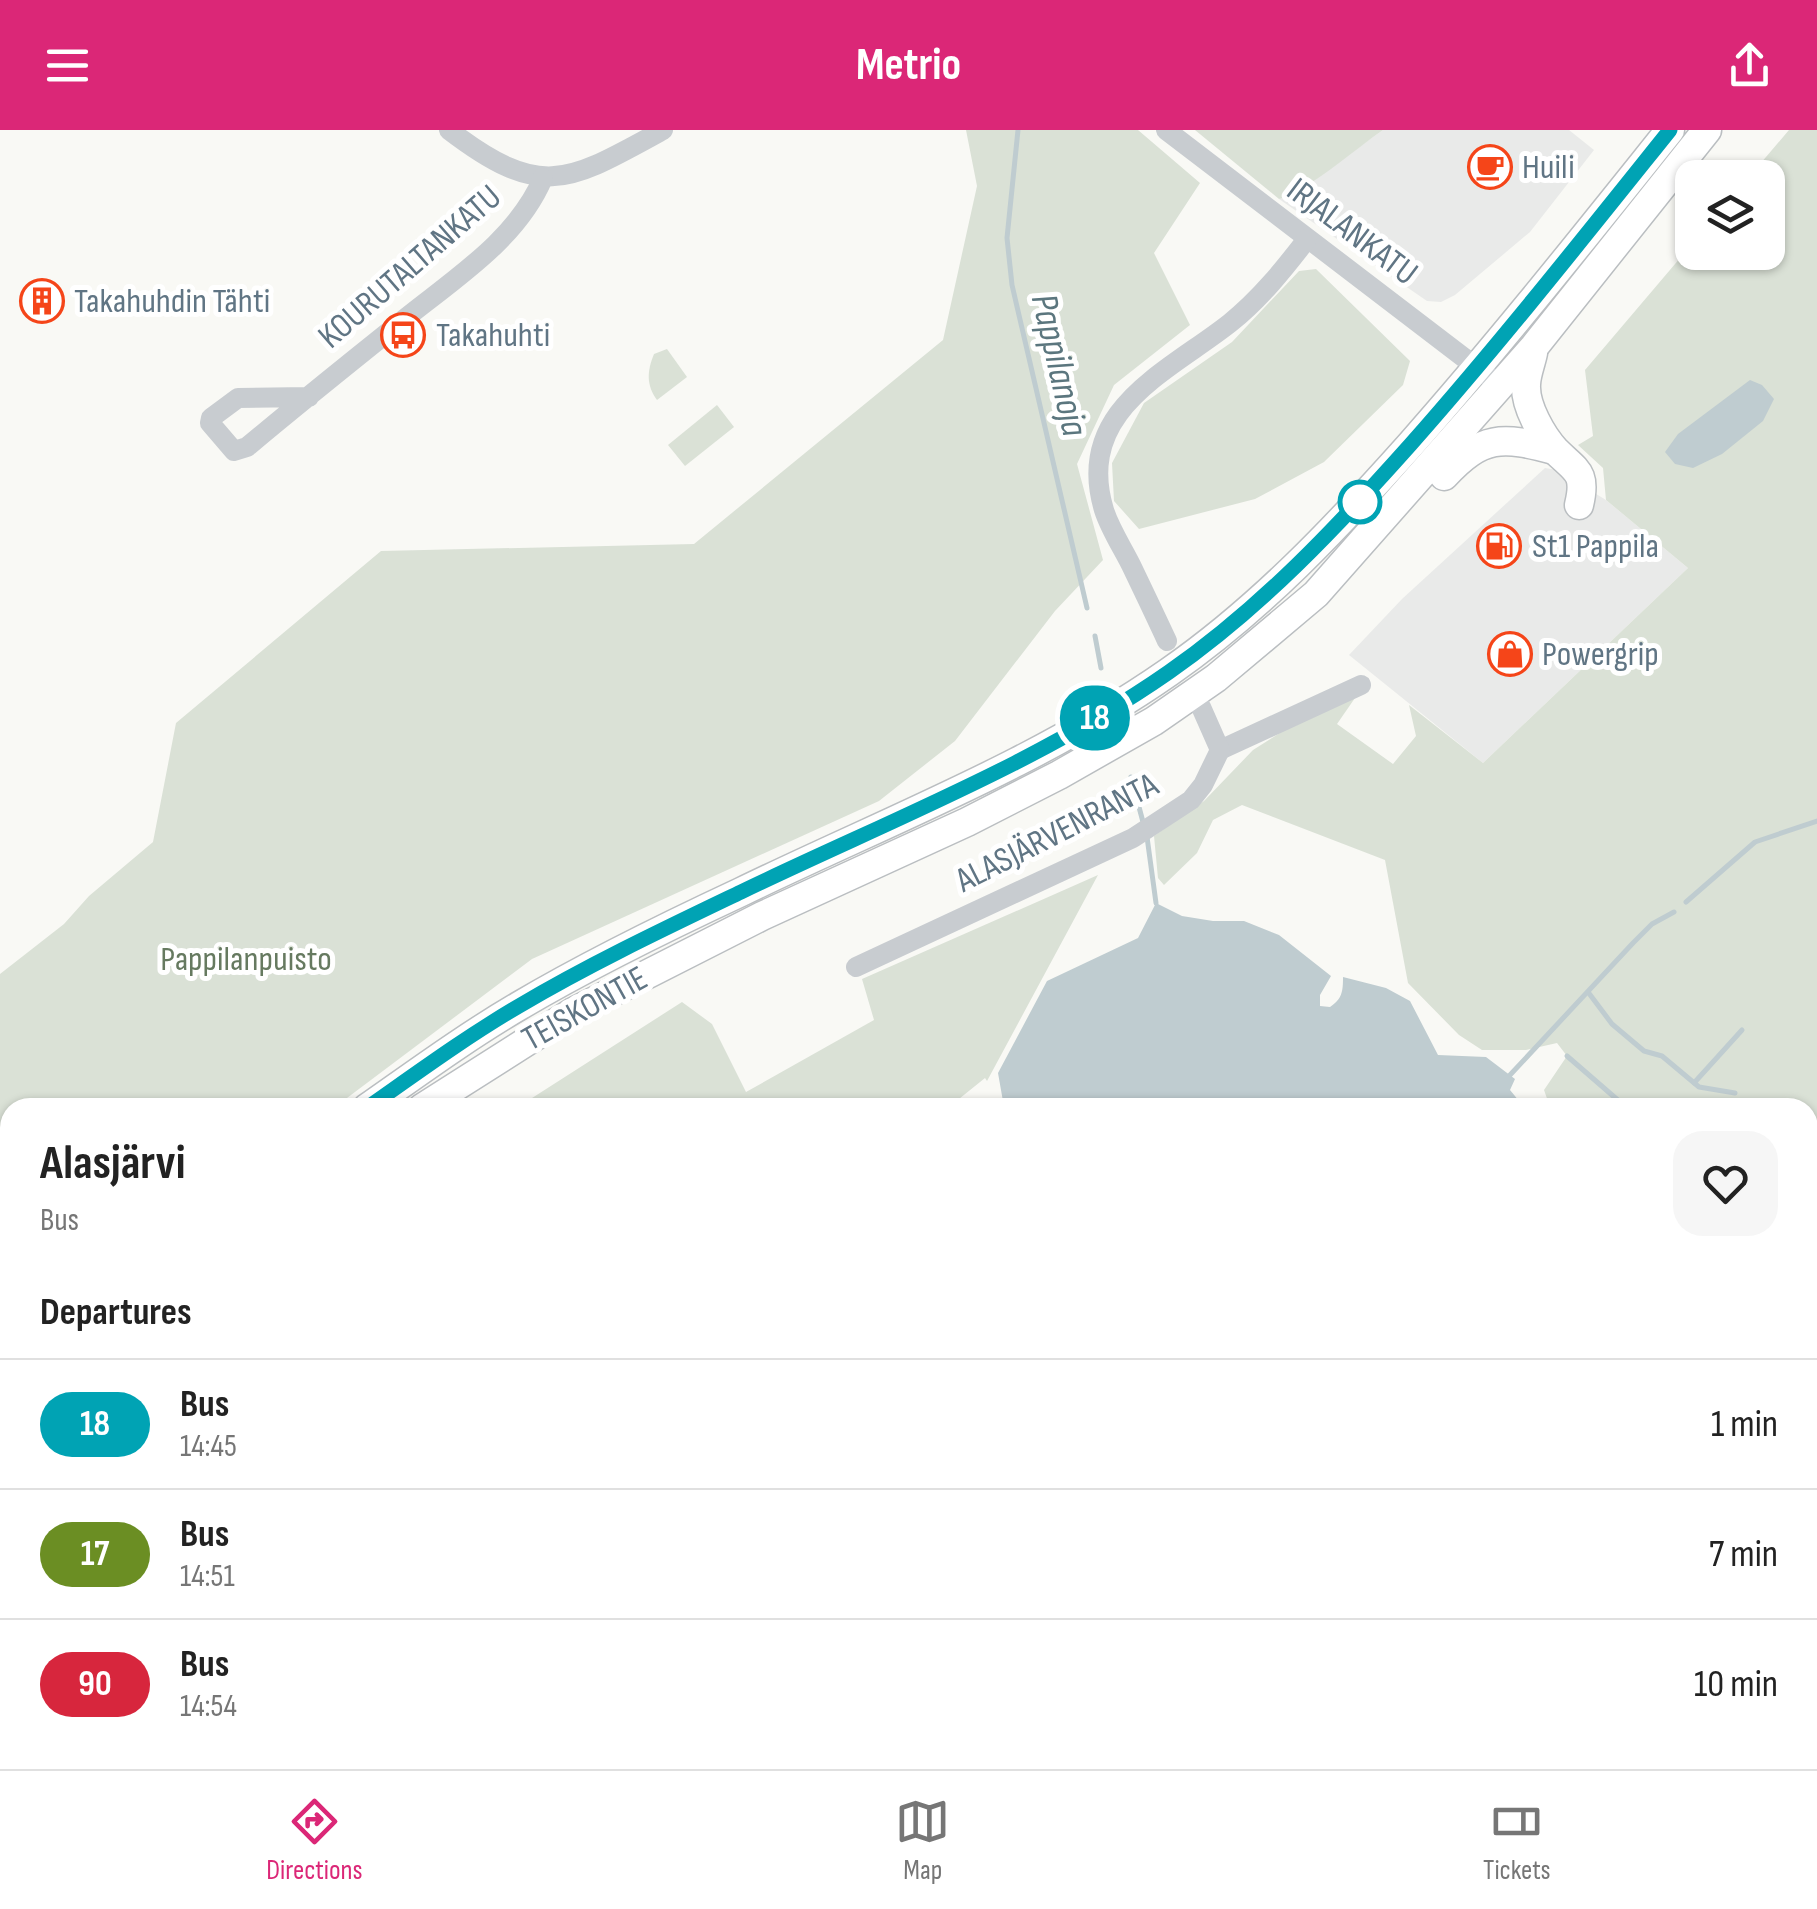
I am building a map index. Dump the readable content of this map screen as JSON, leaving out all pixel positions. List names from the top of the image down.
{
  "streets": {
    "highway": ["TEISKONTIE"],
    "street": ["IRJALANKATU", "KOURUTALTANKATU", "ALASJÄRVENRANTA"]
  },
  "crossings": [
    ["IRJALANKATU", "TEISKONTIE"]
  ],
  "water": ["Pappilanoja"],
  "parks": ["Pappilanpuisto"],
  "places": {
    "cafe": ["Huili"],
    "building": ["Takahuhdin Tähti"],
    "bus stop": ["Takahuhti"],
    "fuel station": ["St1 Pappila"],
    "shop": ["Powergrip"]
  },
  "lines": ["bus line 18"],
  "page": {
    "header": "Metrio",
    "on_map": "18",
    "heading": [
      ["Alasjärvi", "Bus"],
      "Departures"
    ],
    "list": [
      {
        "mark": "18",
        "name": "Bus",
        "note": "14:45",
        "value": "1 min"
      },
      {
        "mark": "17",
        "name": "Bus",
        "note": "14:51",
        "value": "7 min"
      },
      {
        "mark": "90",
        "name": "Bus",
        "note": "14:54",
        "value": "10 min"
      }
    ],
    "tabs": ["Directions", "Map", "Tickets"]
  }
}
